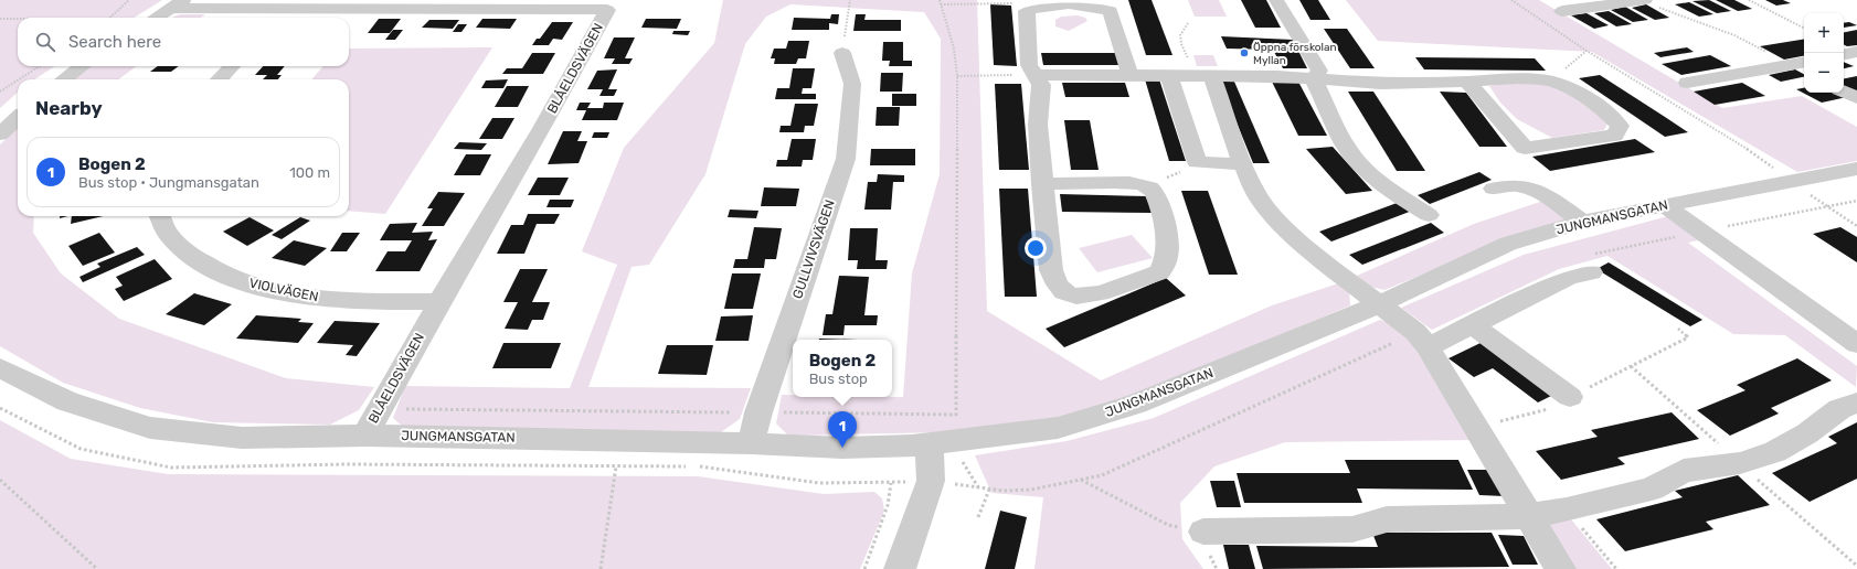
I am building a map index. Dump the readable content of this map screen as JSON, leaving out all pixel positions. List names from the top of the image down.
{
  "streets": {
    "street": [
      "BLÅELDSVÄGEN",
      "JUNGMANSGATAN",
      "GULLVIVSVÄGEN",
      "VIOLVÄGEN"
    ]
  },
  "crossings": [
    ["BLÅELDSVÄGEN", "JUNGMANSGATAN"],
    ["BLÅELDSVÄGEN", "VIOLVÄGEN"],
    ["JUNGMANSGATAN", "GULLVIVSVÄGEN"]
  ],
  "places": ["Öppna förskolan Myllan"],
  "page": {
    "map_buttons": ["+", "−"],
    "search": "Search here",
    "heading": "Nearby",
    "list": [
      {
        "mark": "1",
        "name": "Bogen 2",
        "note": "Bus stop · Jungmansgatan",
        "value": "100 m"
      }
    ],
    "popup": ["Bogen 2", "Bus stop"],
    "pins": "1"
  }
}
